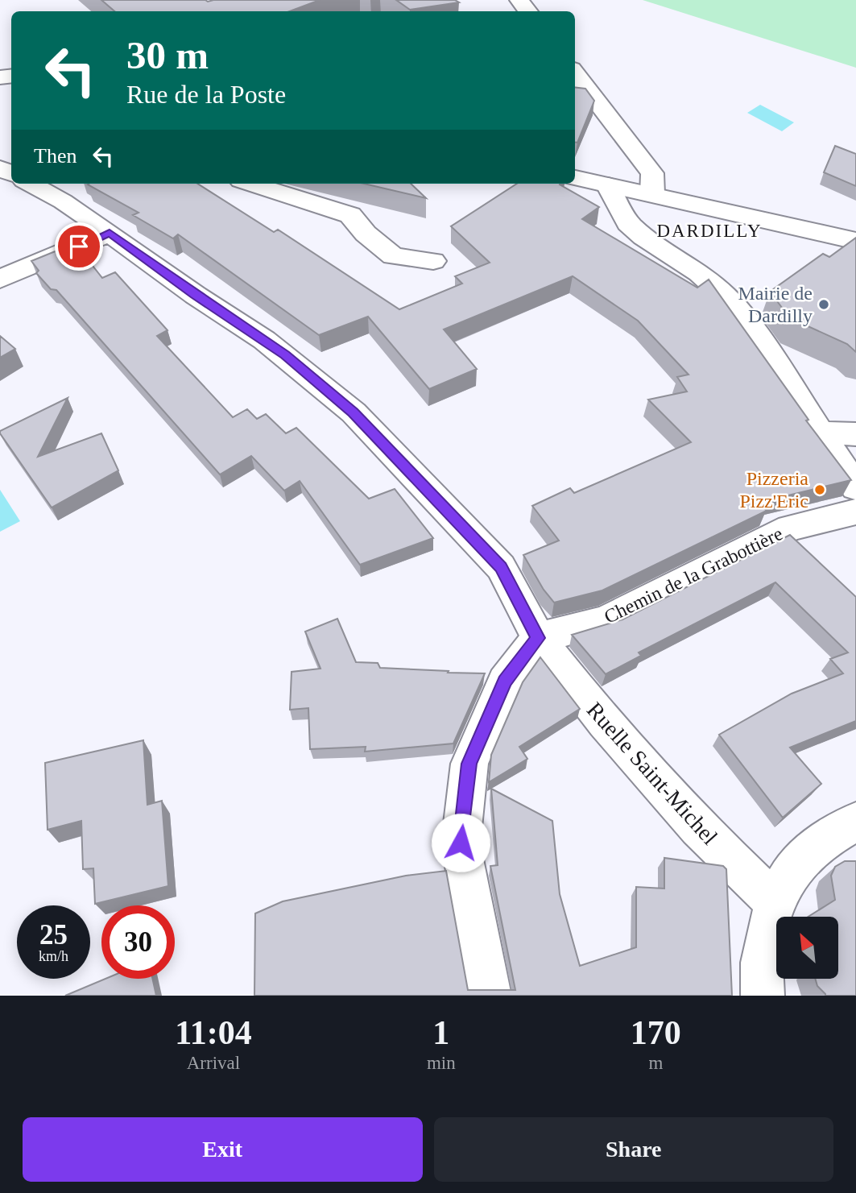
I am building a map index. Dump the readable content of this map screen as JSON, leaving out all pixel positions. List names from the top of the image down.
{
  "streets": {
    "street": ["Chemin de la Grabottière", "Ruelle Saint-Michel"]
  },
  "crossings": [
    ["Chemin de la Grabottière", "Ruelle Saint-Michel"]
  ],
  "districts": ["DARDILLY"],
  "places": ["Mairie de Dardilly", "Pizzeria Pizz'Eric"],
  "north": "top left",
  "page": {
    "turn": ["30 m", "Rue de la Poste"],
    "then": "Then",
    "speed": "25 km/h",
    "limit": "30",
    "eta": [
      "11:04",
      "Arrival",
      "1",
      "min",
      "170",
      "m"
    ],
    "buttons": ["Exit", "Share"]
  }
}
